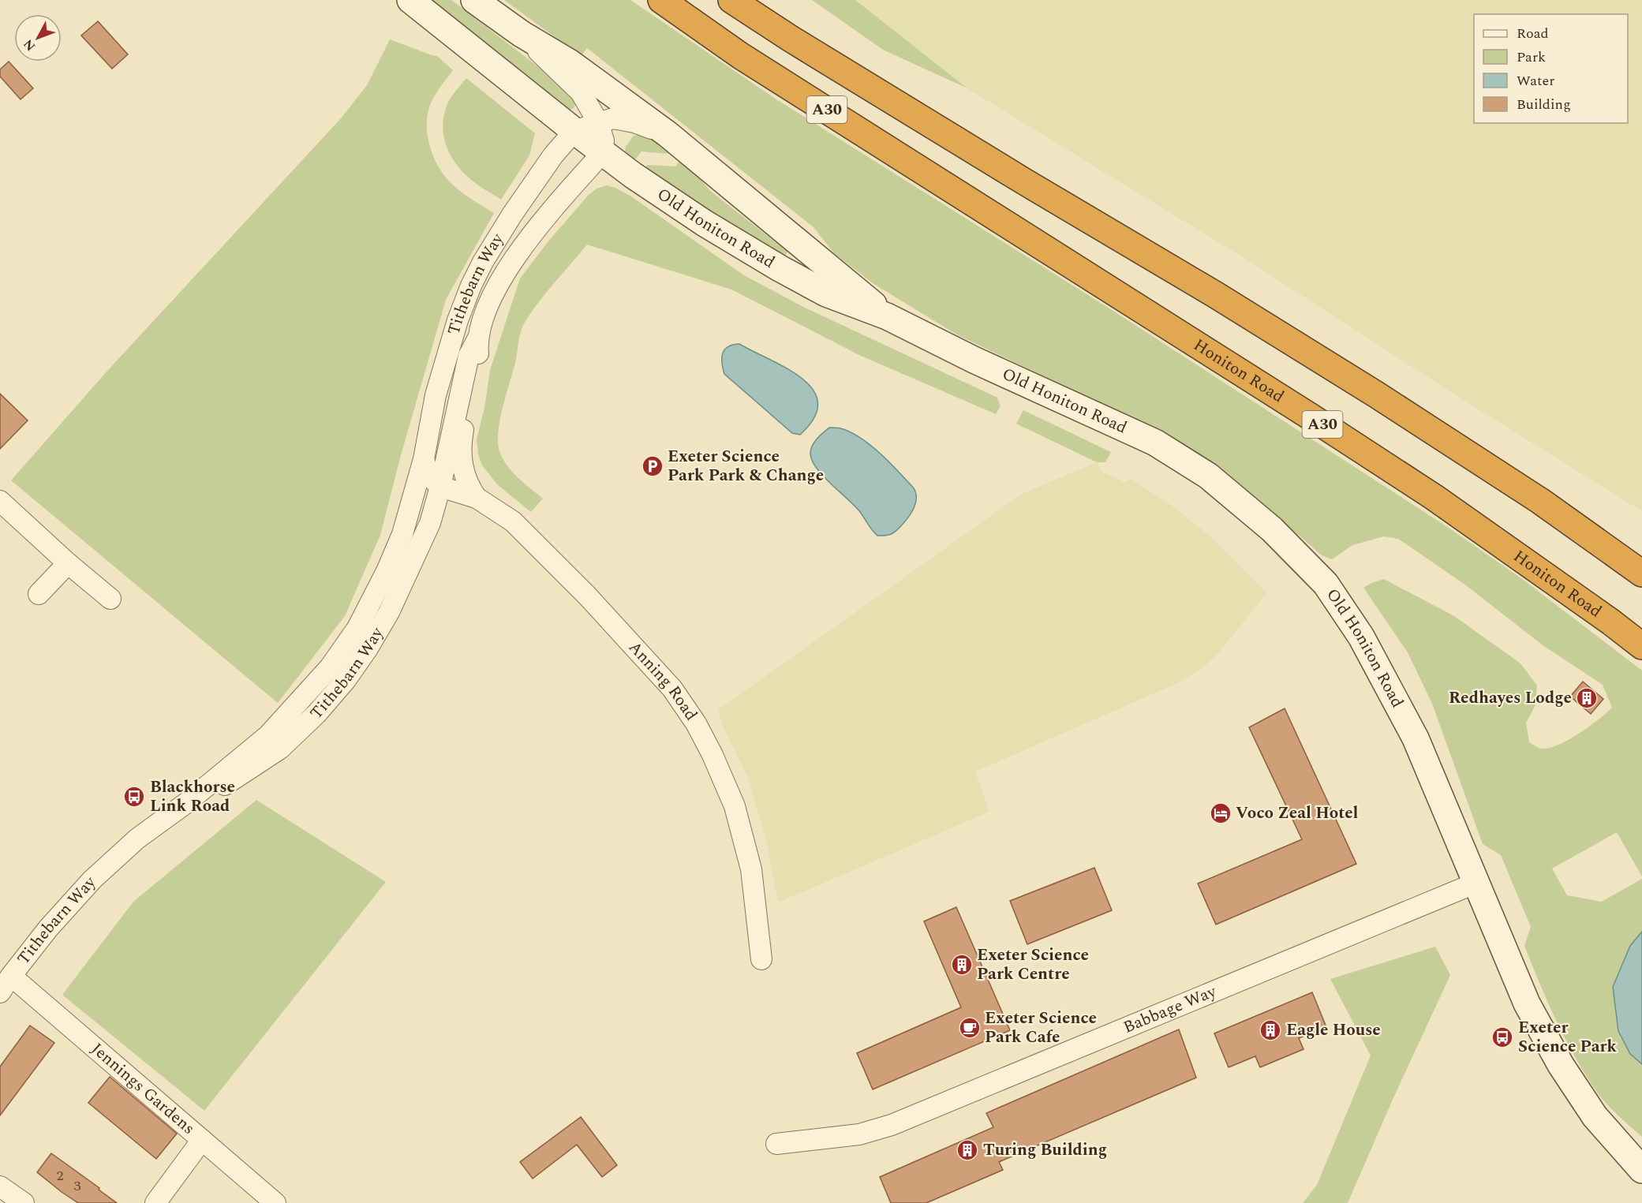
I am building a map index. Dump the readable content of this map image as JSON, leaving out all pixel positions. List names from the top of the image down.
{
  "streets": {
    "highway": ["A30", "Honiton Road"],
    "street": [
      "Old Honiton Road",
      "Tithebarn Way",
      "Anning Road",
      "Babbage Way",
      "Jennings Gardens"
    ]
  },
  "crossings": [
    ["Old Honiton Road", "Tithebarn Way"],
    ["Old Honiton Road", "Babbage Way"],
    ["Tithebarn Way", "Anning Road"],
    ["Tithebarn Way", "Jennings Gardens"]
  ],
  "places": {
    "parking": ["Exeter Science Park Park & Change"],
    "building": [
      "Redhayes Lodge",
      "Exeter Science Park Centre",
      "Eagle House",
      "Turing Building"
    ],
    "bus stop": ["Blackhorse Link Road", "Exeter Science Park"],
    "hotel": ["Voco Zeal Hotel"],
    "cafe": ["Exeter Science Park Cafe"]
  },
  "house_numbers": ["2", "3"],
  "legend": [
    "Road",
    "Park",
    "Water",
    "Building"
  ],
  "north": "bottom left"
}
